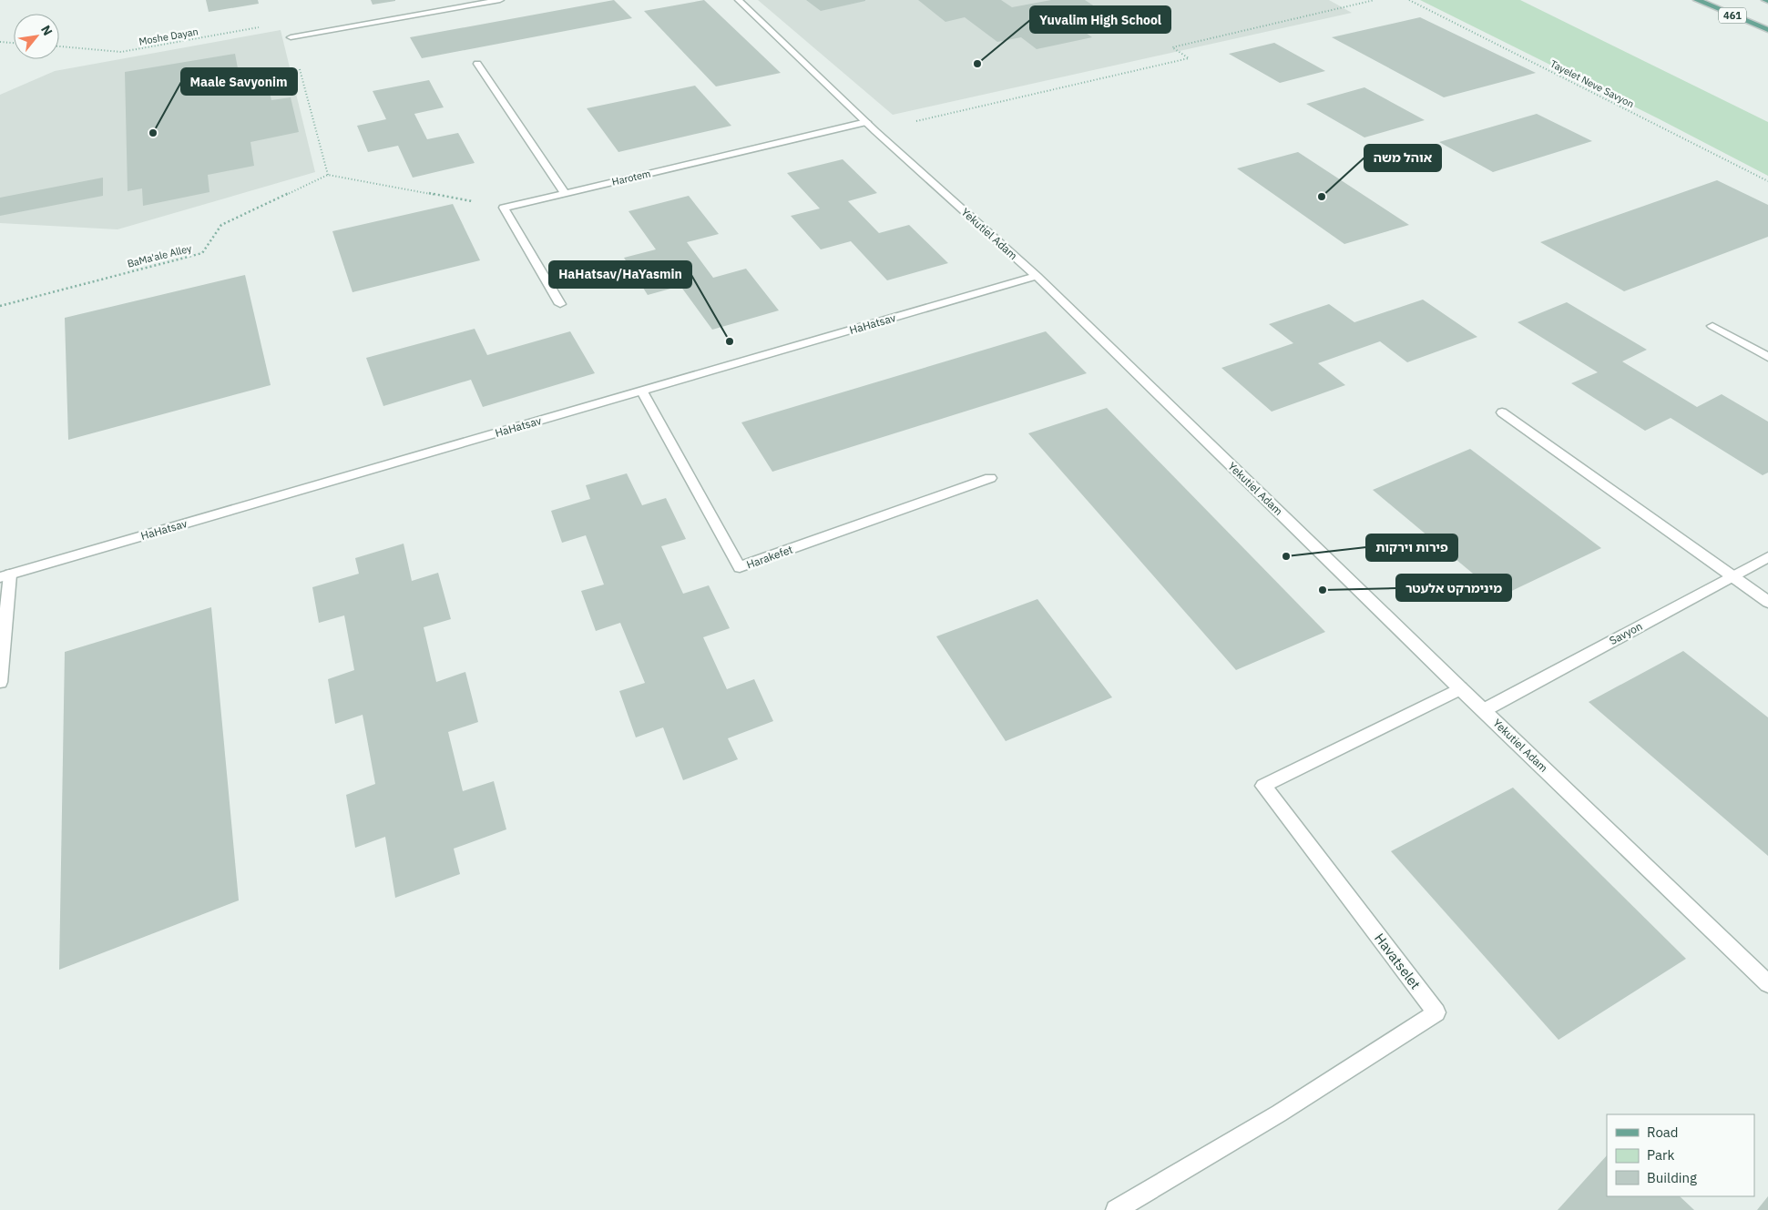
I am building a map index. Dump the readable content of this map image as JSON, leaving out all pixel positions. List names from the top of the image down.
{
  "streets": {
    "main road": ["461"],
    "street": [
      "Harotem",
      "Yekutiel Adam",
      "HaHatsav",
      "Harakefet",
      "Savyon",
      "Havatselet"
    ],
    "path": ["Moshe Dayan", "Tayelet Neve Savyon", "BaMa'ale Alley"]
  },
  "crossings": [
    ["Harotem", "Yekutiel Adam"],
    ["Yekutiel Adam", "HaHatsav"],
    ["Yekutiel Adam", "Savyon"],
    ["Yekutiel Adam", "Havatselet"],
    ["HaHatsav", "Harakefet"]
  ],
  "places": [
    "Yuvalim High School",
    "Maale Savyonim",
    "אוהל משה",
    "HaHatsav/HaYasmin",
    "פירות וירקות",
    "מינימרקט אלעטר"
  ],
  "legend": ["Road", "Park", "Building"],
  "north": "top right"
}
